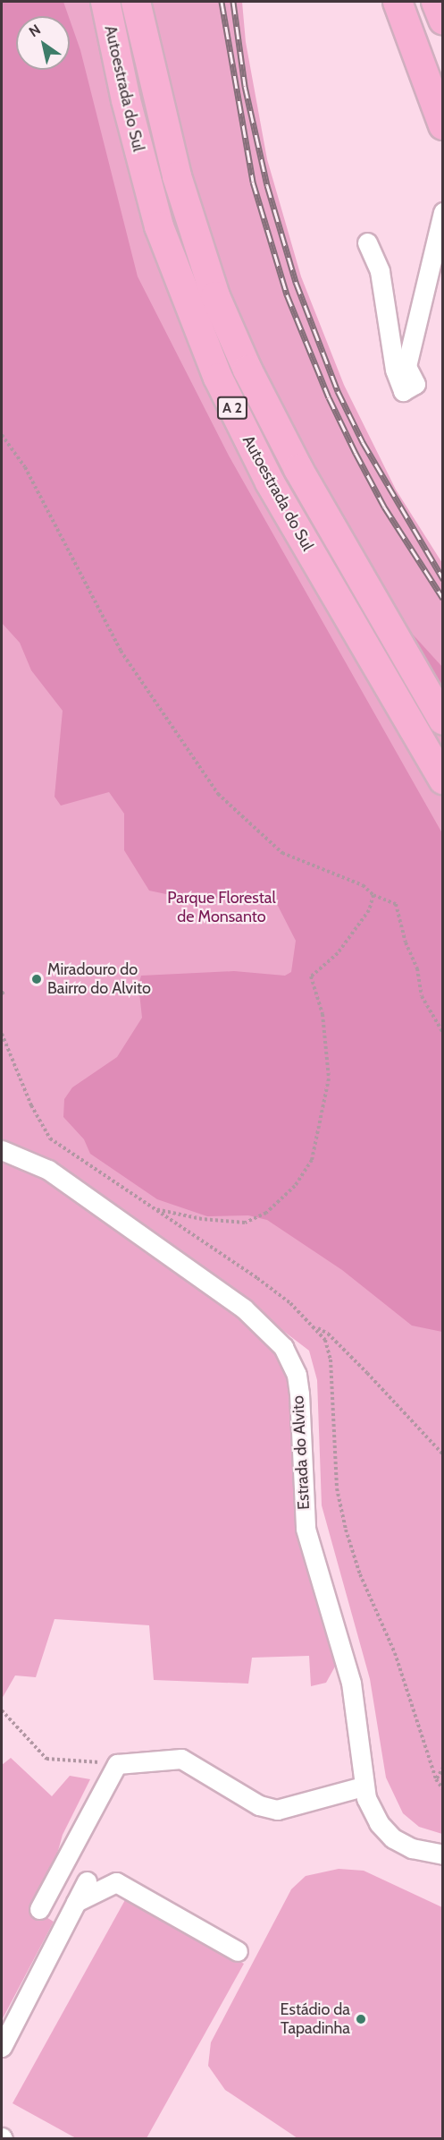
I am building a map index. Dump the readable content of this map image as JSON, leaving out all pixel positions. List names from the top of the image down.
{
  "streets": {
    "highway": ["Autoestrada do Sul", "A 2"],
    "street": ["Estrada do Alvito"]
  },
  "parks": ["Parque Florestal de Monsanto"],
  "places": ["Miradouro do Bairro do Alvito", "Estádio da Tapadinha"],
  "north": "top left"
}
